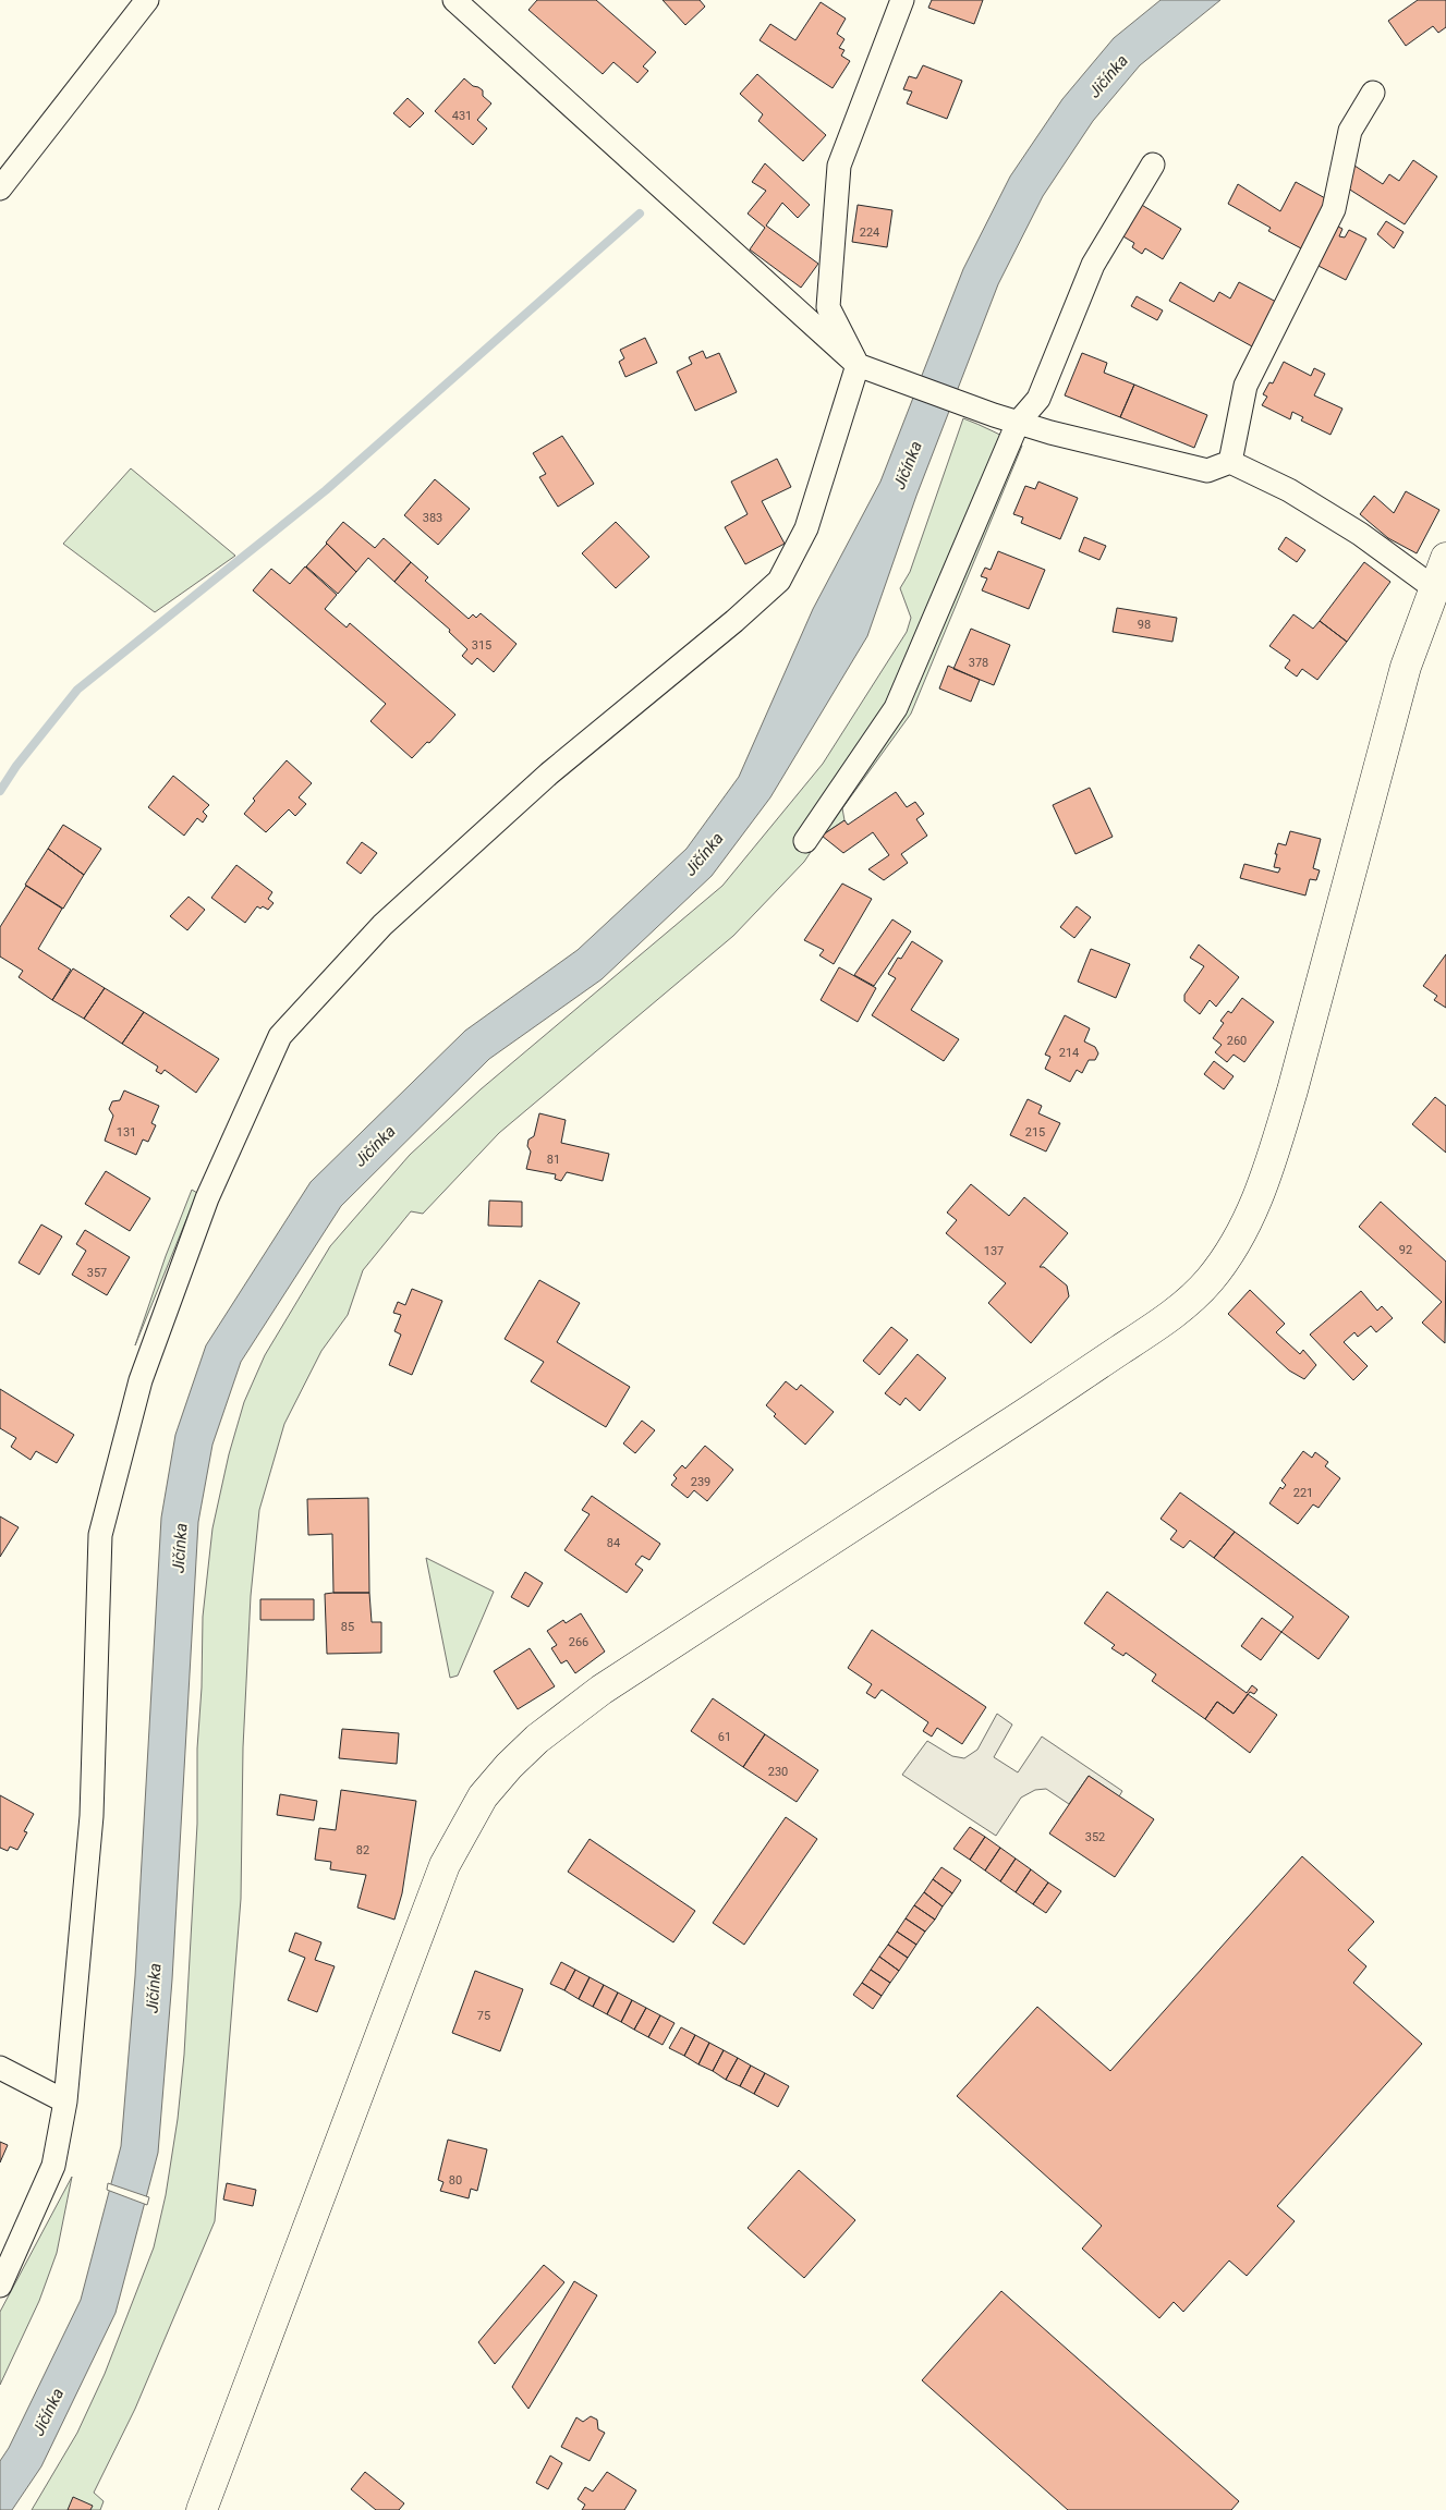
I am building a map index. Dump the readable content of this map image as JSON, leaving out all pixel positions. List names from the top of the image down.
{
  "water": ["Jičínka"],
  "house_numbers": [
    "431",
    "224",
    "383",
    "98",
    "315",
    "378",
    "260",
    "214",
    "131",
    "215",
    "81",
    "92",
    "137",
    "357",
    "239",
    "221",
    "84",
    "85",
    "266",
    "61",
    "230",
    "352",
    "82",
    "75",
    "80"
  ]
}
